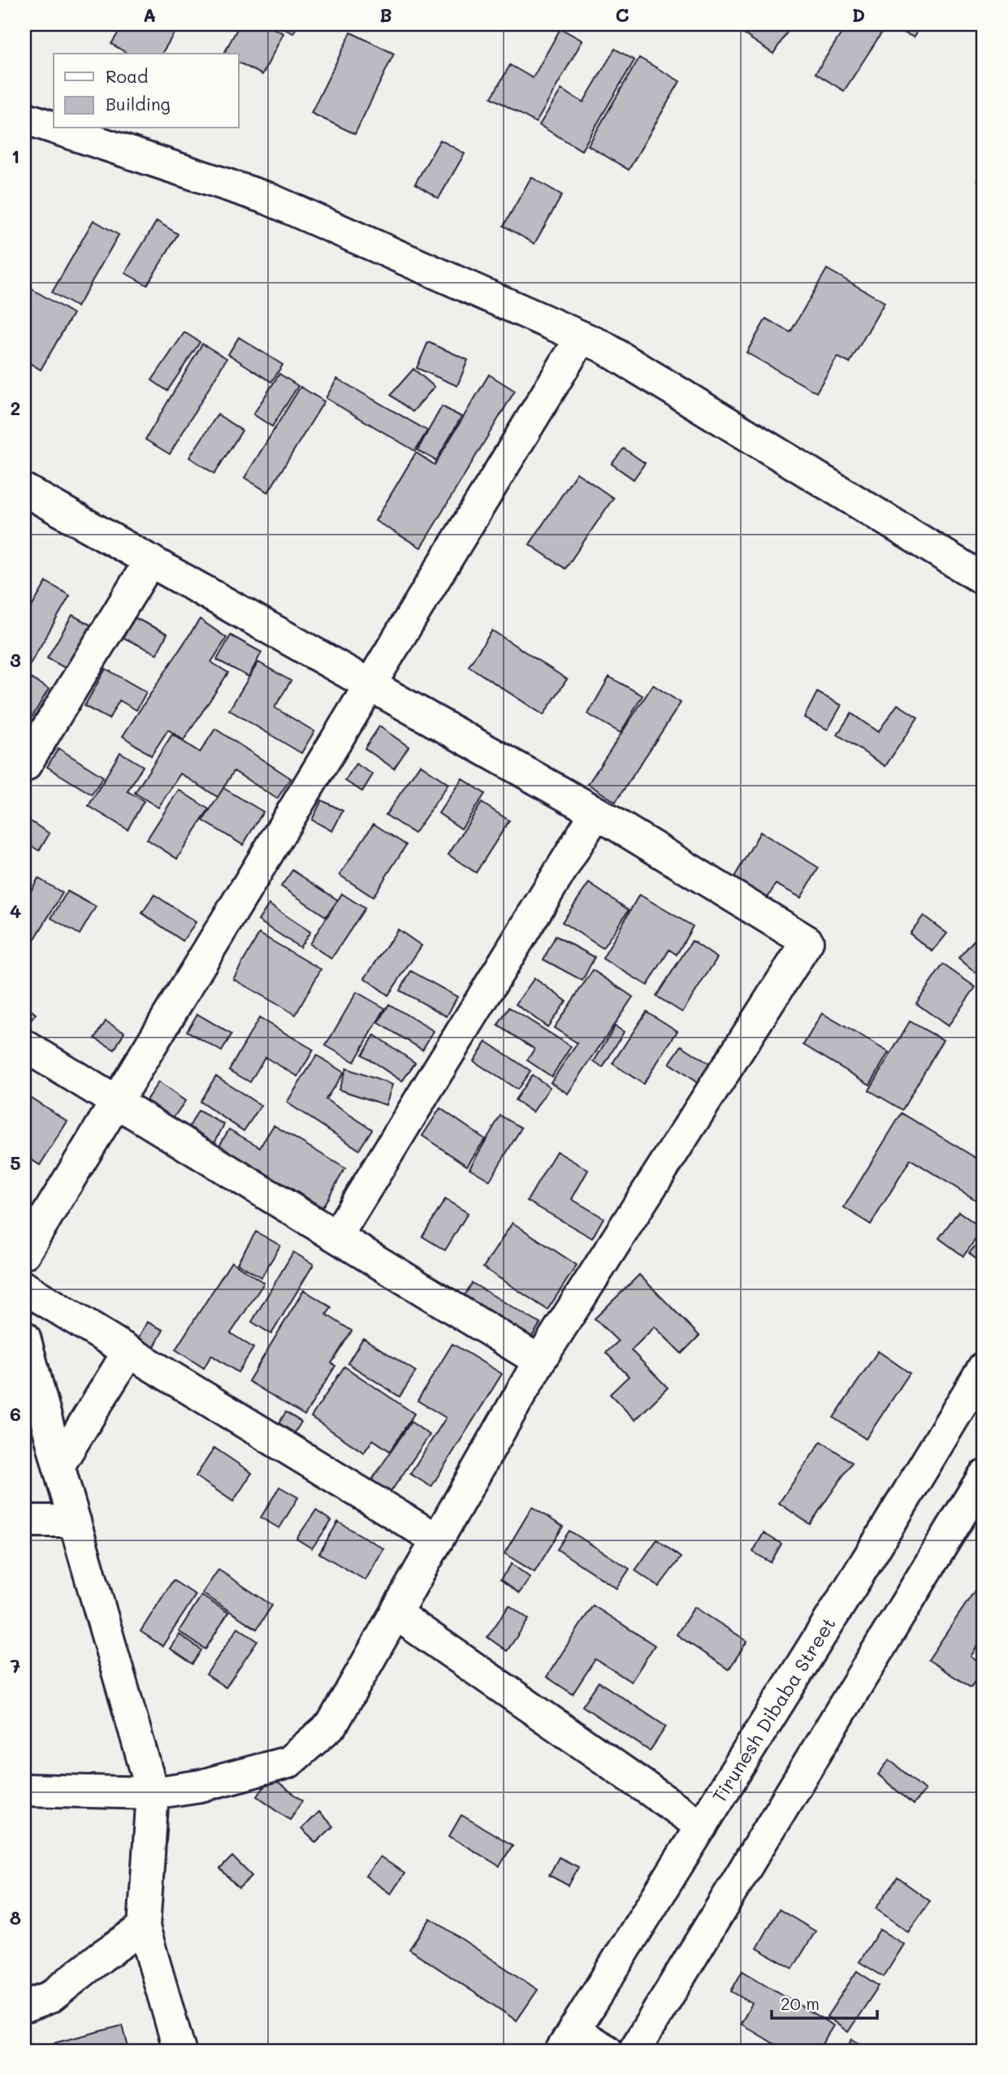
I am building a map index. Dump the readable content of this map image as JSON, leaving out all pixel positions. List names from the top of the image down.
{
  "streets": {
    "street": ["Tirunesh Dibaba Street"]
  },
  "legend": ["Road", "Building"],
  "scale_bar": "20 m",
  "grid": {
    "columns": [
      "A",
      "B",
      "C",
      "D"
    ],
    "rows": [
      "1",
      "2",
      "3",
      "4",
      "5",
      "6",
      "7",
      "8"
    ]
  }
}
